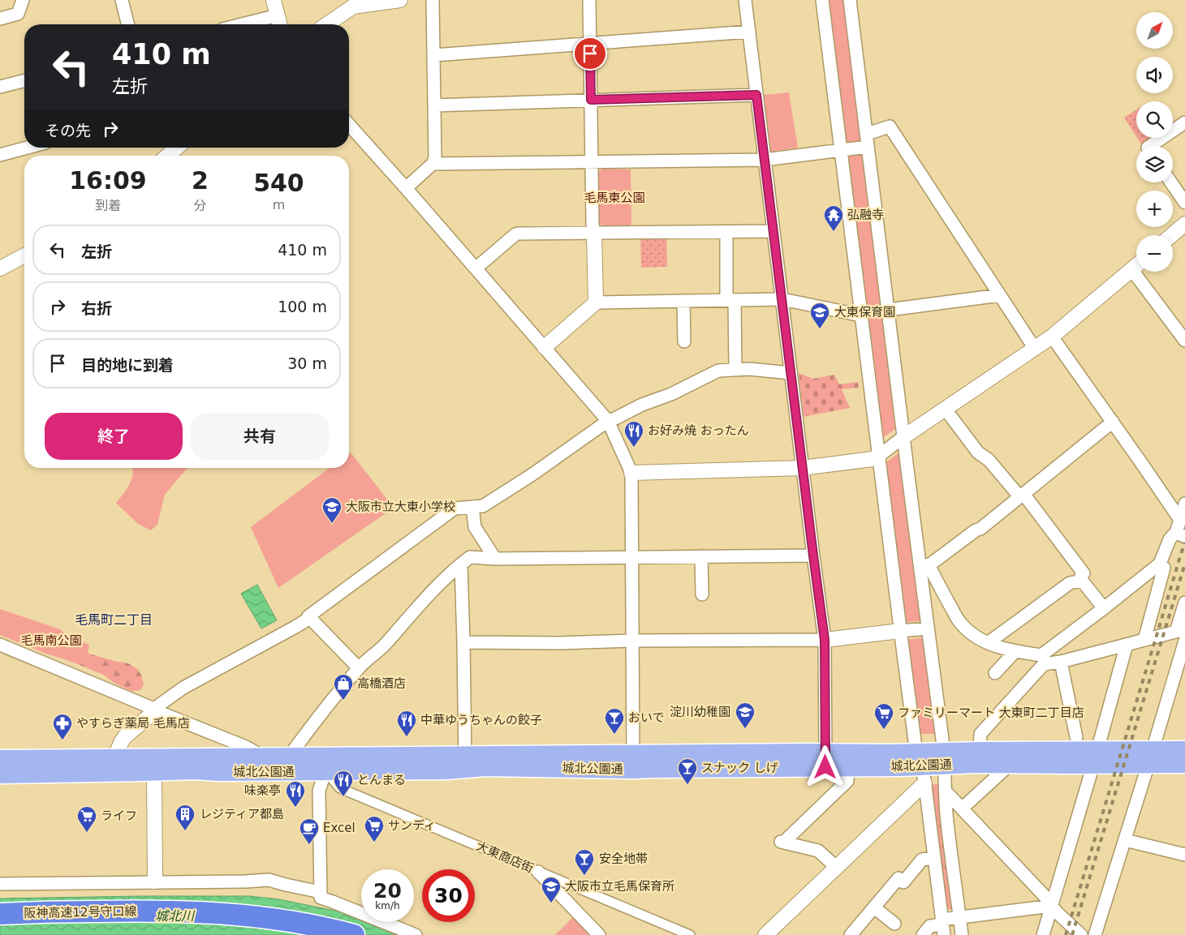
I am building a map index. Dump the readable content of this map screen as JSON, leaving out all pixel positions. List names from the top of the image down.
{
  "streets": {
    "highway": ["阪神高速12号守口線"],
    "main road": ["城北公園通"],
    "street": ["大東商店街"]
  },
  "crossings": [
    ["城北公園通", "大東商店街"]
  ],
  "districts": ["毛馬町二丁目"],
  "water": ["城北川"],
  "parks": ["毛馬東公園", "毛馬南公園"],
  "places": {
    "temple": ["弘融寺"],
    "school or university": [
      "大東保育園",
      "大阪市立大東小学校",
      "淀川幼稚園",
      "大阪市立毛馬保育所"
    ],
    "restaurant": [
      "お好み焼 おったん",
      "中華ゆうちゃんの餃子",
      "とんまる",
      "味楽亭"
    ],
    "shop": ["高橋酒店"],
    "supermarket": ["ファミリーマート 大東町二丁目店", "ライフ", "サンディ"],
    "bar": ["おいで", "スナック しげ", "安全地帯"],
    "pharmacy": ["やすらぎ薬局 毛馬店"],
    "building": ["レジティア都島"],
    "cafe": ["Excel"]
  },
  "north": "top right",
  "page": {
    "map_buttons": ["+", "−"],
    "turn": ["410 m", "左折"],
    "then": "その先",
    "eta": [
      "16:09",
      "到着",
      "2",
      "分",
      "540",
      "m"
    ],
    "list": [
      {
        "name": "左折",
        "value": "410 m"
      },
      {
        "name": "右折",
        "value": "100 m"
      },
      {
        "name": "目的地に到着",
        "value": "30 m"
      }
    ],
    "buttons": ["終了", "共有"],
    "speed": "20 km/h",
    "limit": "30"
  }
}
